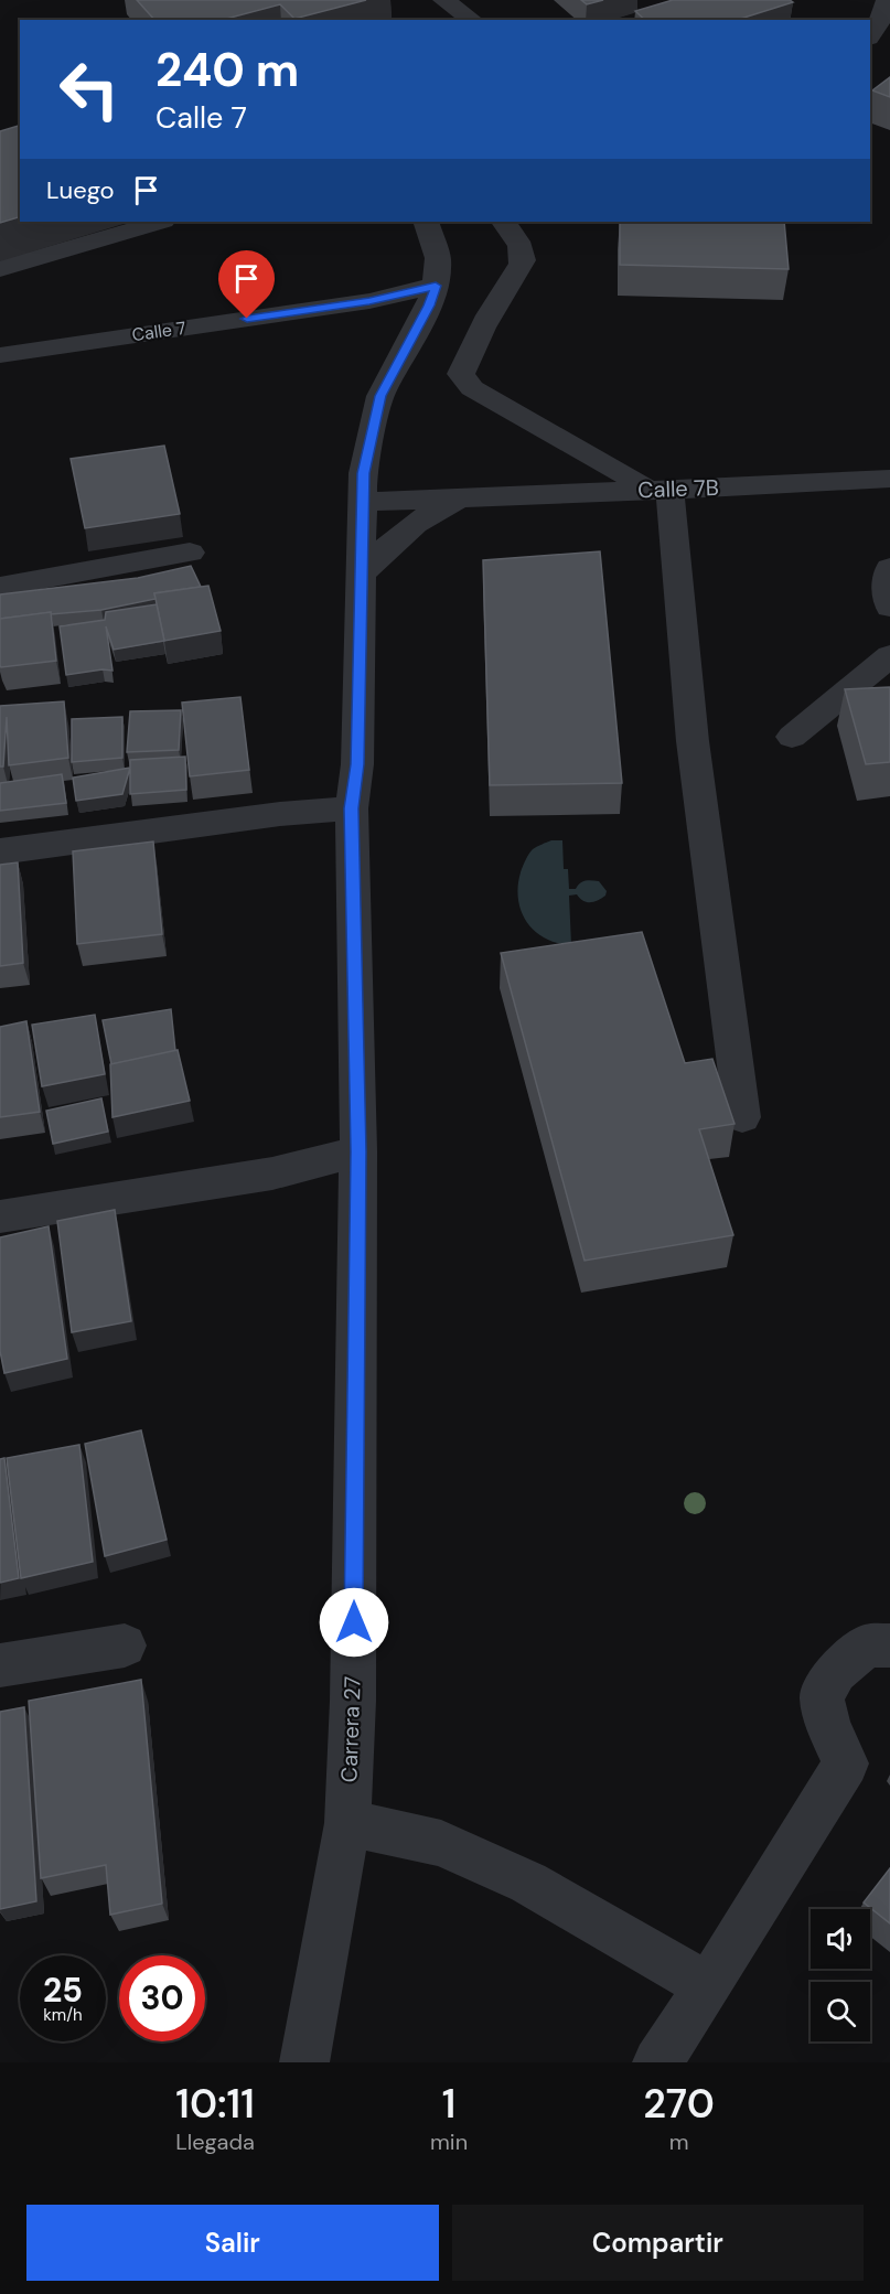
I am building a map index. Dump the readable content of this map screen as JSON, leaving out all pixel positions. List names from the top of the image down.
{
  "streets": {
    "street": ["Calle 7", "Calle 7B", "Carrera 27"]
  },
  "crossings": [
    ["Calle 7", "Carrera 27"],
    ["Calle 7B", "Carrera 27"]
  ],
  "page": {
    "turn": ["240 m", "Calle 7"],
    "then": "Luego",
    "speed": "25 km/h",
    "limit": "30",
    "eta": [
      "10:11",
      "Llegada",
      "1",
      "min",
      "270",
      "m"
    ],
    "buttons": ["Salir", "Compartir"]
  }
}
